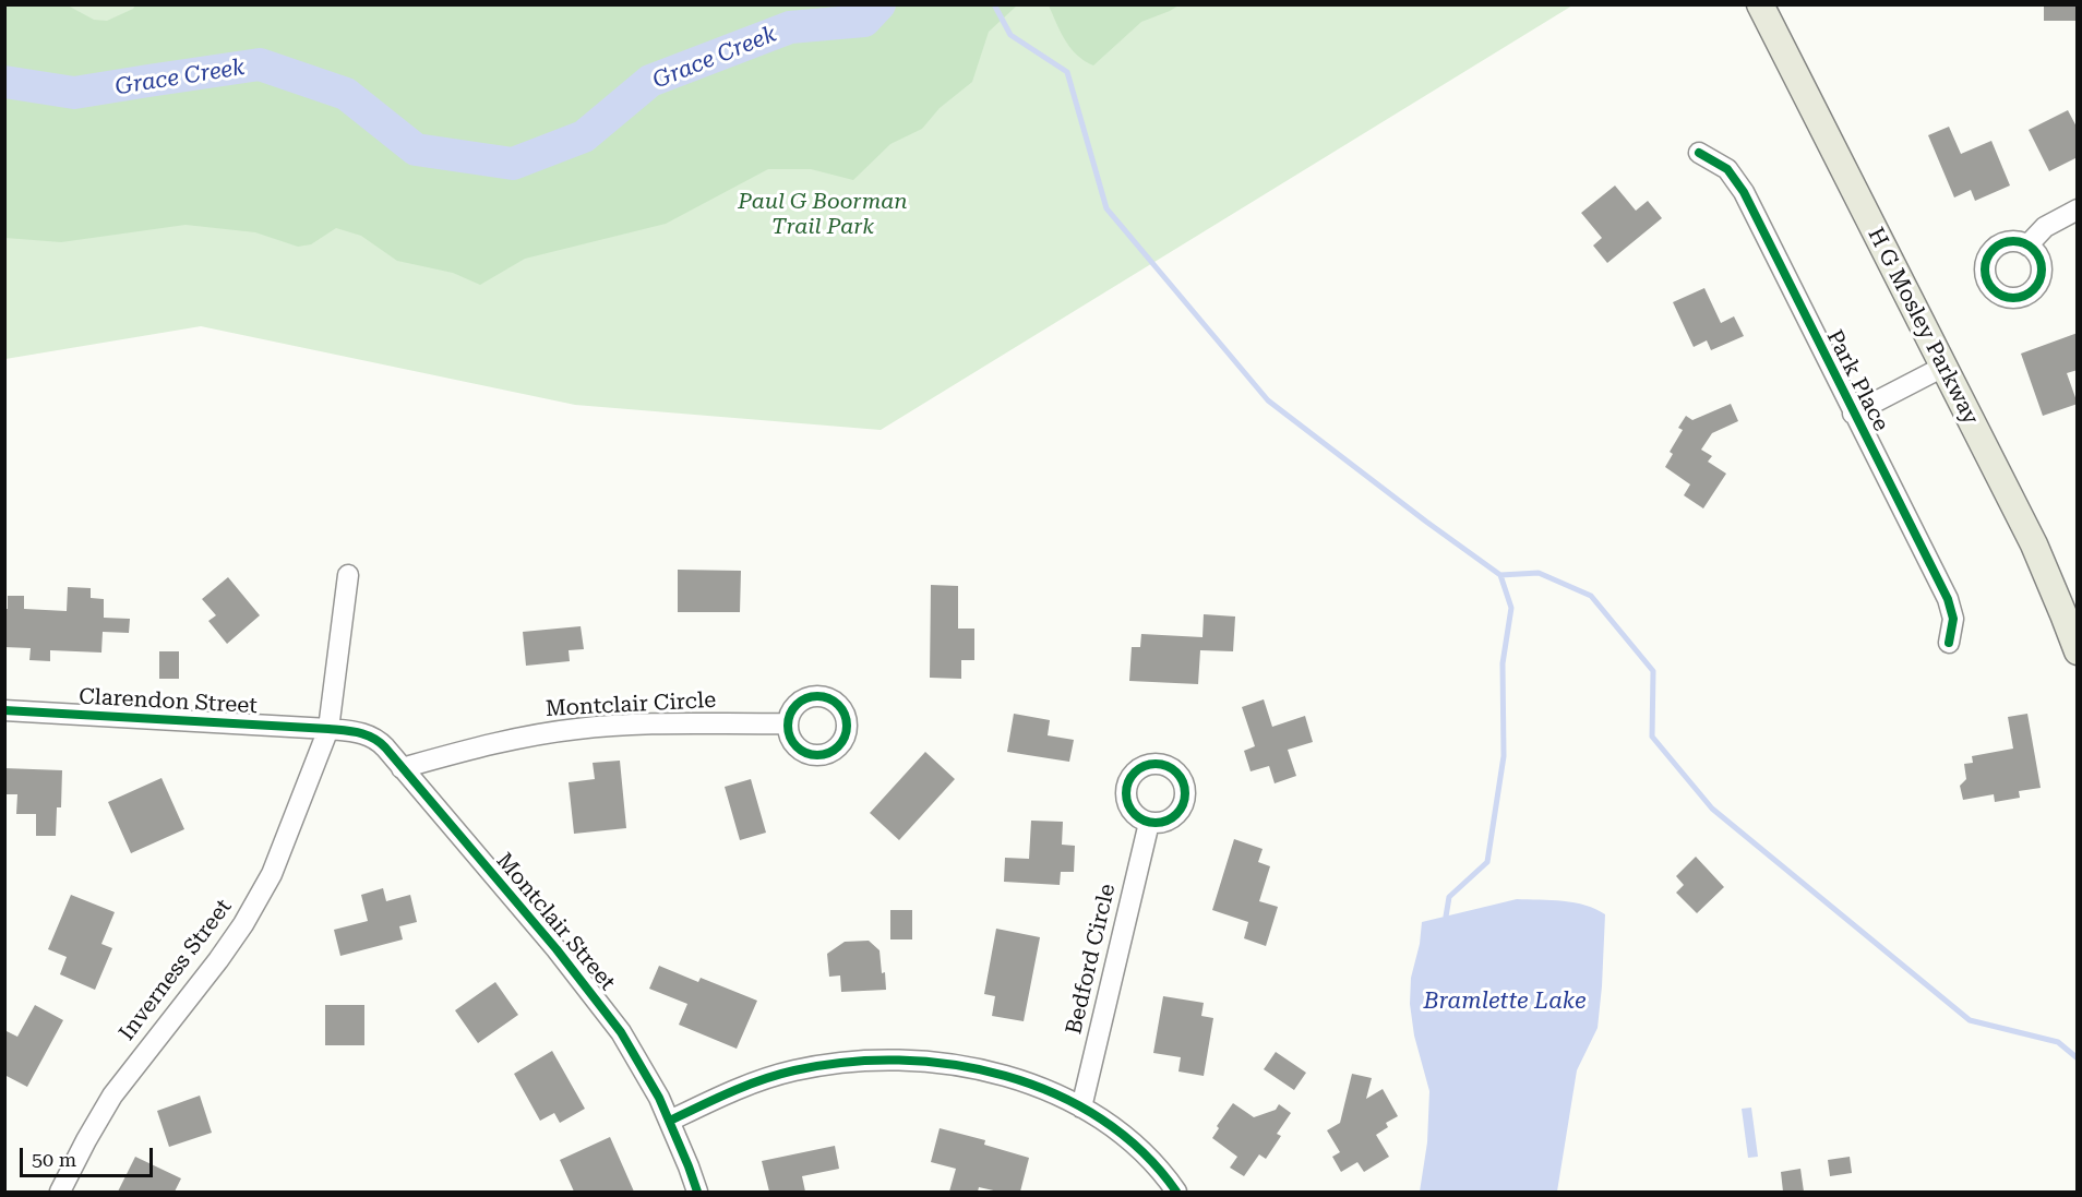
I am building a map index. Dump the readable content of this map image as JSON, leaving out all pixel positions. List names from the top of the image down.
{
  "streets": {
    "main road": ["H G Mosley Parkway"],
    "street": [
      "Park Place",
      "Clarendon Street",
      "Montclair Circle",
      "Montclair Street",
      "Bedford Circle",
      "Inverness Street"
    ]
  },
  "crossings": [
    ["Clarendon Street", "Montclair Street"],
    ["Clarendon Street", "Inverness Street"],
    ["Montclair Circle", "Montclair Street"],
    ["Montclair Street", "Inverness Street"]
  ],
  "water": ["Grace Creek", "Bramlette Lake"],
  "parks": ["Paul G Boorman Trail Park"],
  "scale_bar": "50 m"
}
